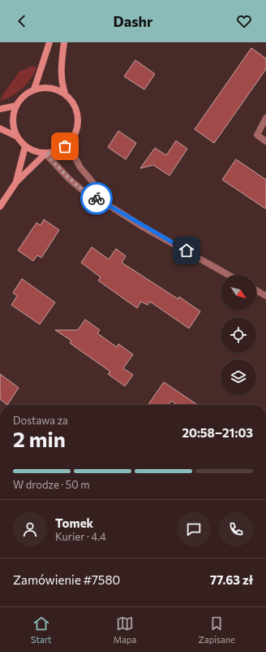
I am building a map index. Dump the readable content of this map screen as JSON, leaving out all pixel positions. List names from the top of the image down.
{
  "north": "bottom right",
  "page": {
    "header": "Dashr",
    "heading": ["2 min", "Dostawa za", "20:58–21:03"],
    "panel": [
      "Tomek",
      "Kurier · 4.4",
      "Zamówienie #7580",
      "77.63 zł"
    ],
    "bar": "W drodze · 50 m",
    "tabs": ["Start", "Mapa", "Zapisane"]
  }
}
